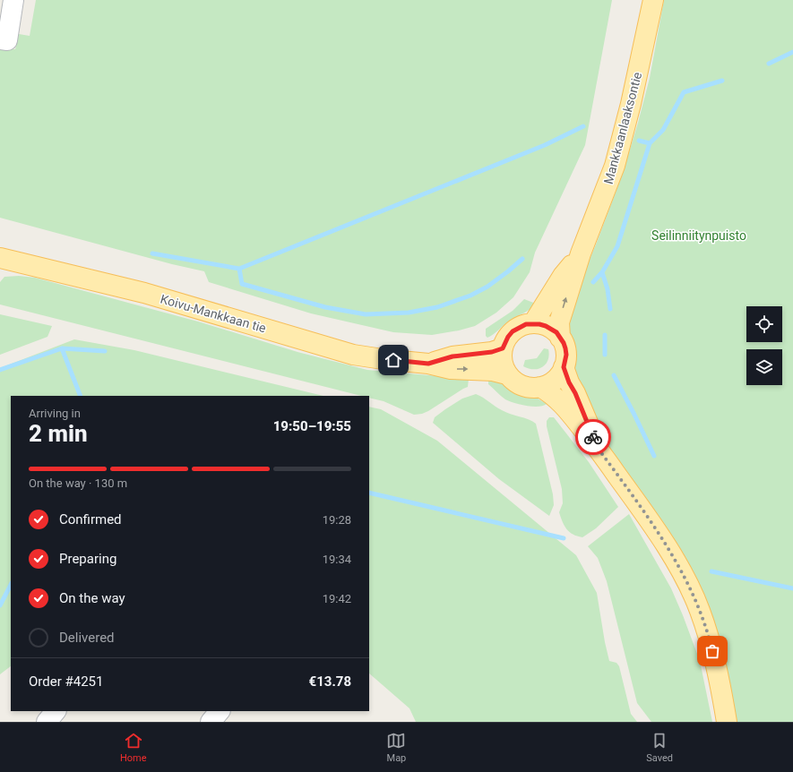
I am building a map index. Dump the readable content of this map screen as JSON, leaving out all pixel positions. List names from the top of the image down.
{
  "streets": {
    "main road": ["Mankkaanlaaksontie", "Koivu-Mankkaan tie"]
  },
  "crossings": [
    ["Mankkaanlaaksontie", "Koivu-Mankkaan tie"]
  ],
  "parks": ["Seilinniitynpuisto"],
  "page": {
    "heading": ["2 min", "Arriving in", "19:50–19:55"],
    "panel": ["Order #4251", "€13.78"],
    "bar": "On the way · 130 m",
    "list": [
      ["Confirmed", "19:28"],
      ["Preparing", "19:34"],
      ["On the way", "19:42"],
      "Delivered"
    ],
    "tabs": ["Home", "Map", "Saved"]
  }
}
